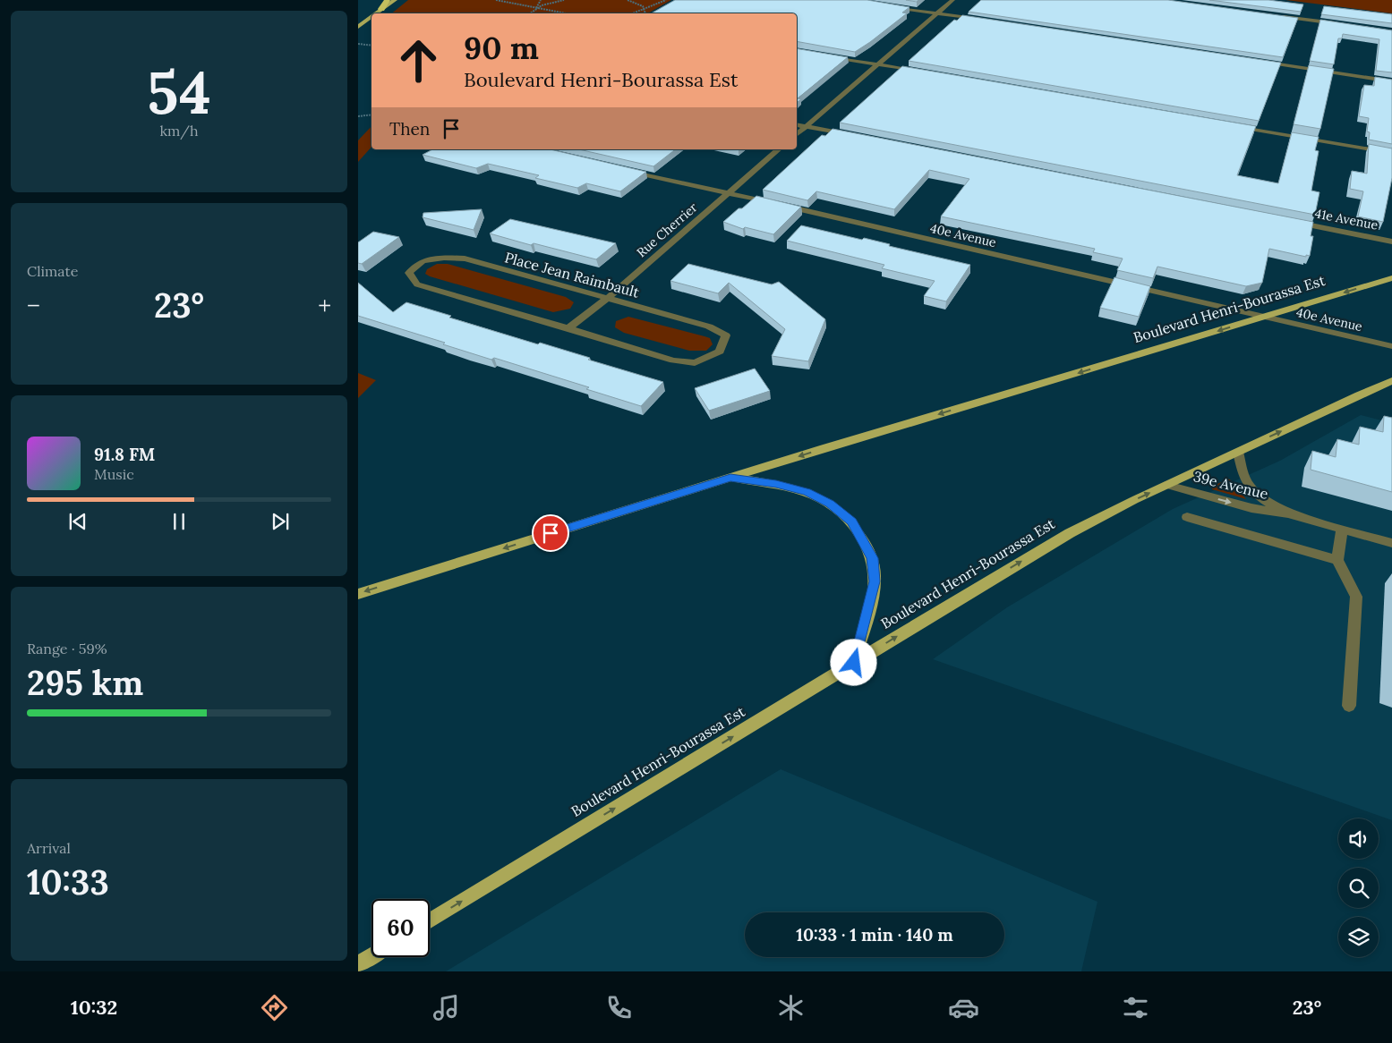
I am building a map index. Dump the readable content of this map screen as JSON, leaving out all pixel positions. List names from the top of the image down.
{
  "streets": {
    "main road": ["Boulevard Henri-Bourassa Est"],
    "street": [
      "41e Avenue",
      "Rue Cherrier",
      "40e Avenue",
      "Place Jean Raimbault",
      "39e Avenue"
    ]
  },
  "crossings": [
    ["Rue Cherrier", "40e Avenue"],
    ["Rue Cherrier", "Place Jean Raimbault"],
    ["40e Avenue", "Boulevard Henri-Bourassa Est"],
    ["Boulevard Henri-Bourassa Est", "39e Avenue"]
  ],
  "page": {
    "tile": [
      ["54", "km/h"],
      "Climate",
      ["Range · 59%", "295 km"],
      ["Arrival", "10:33"]
    ],
    "turn": ["90 m", "Boulevard Henri-Bourassa Est"],
    "then": "Then",
    "heat": ["−", "23°", "+"],
    "song": ["91.8 FM", "Music"],
    "limit": "60",
    "trip": "10:33 · 1 min · 140 m",
    "tabs": ["10:32", "23°"]
  }
}
